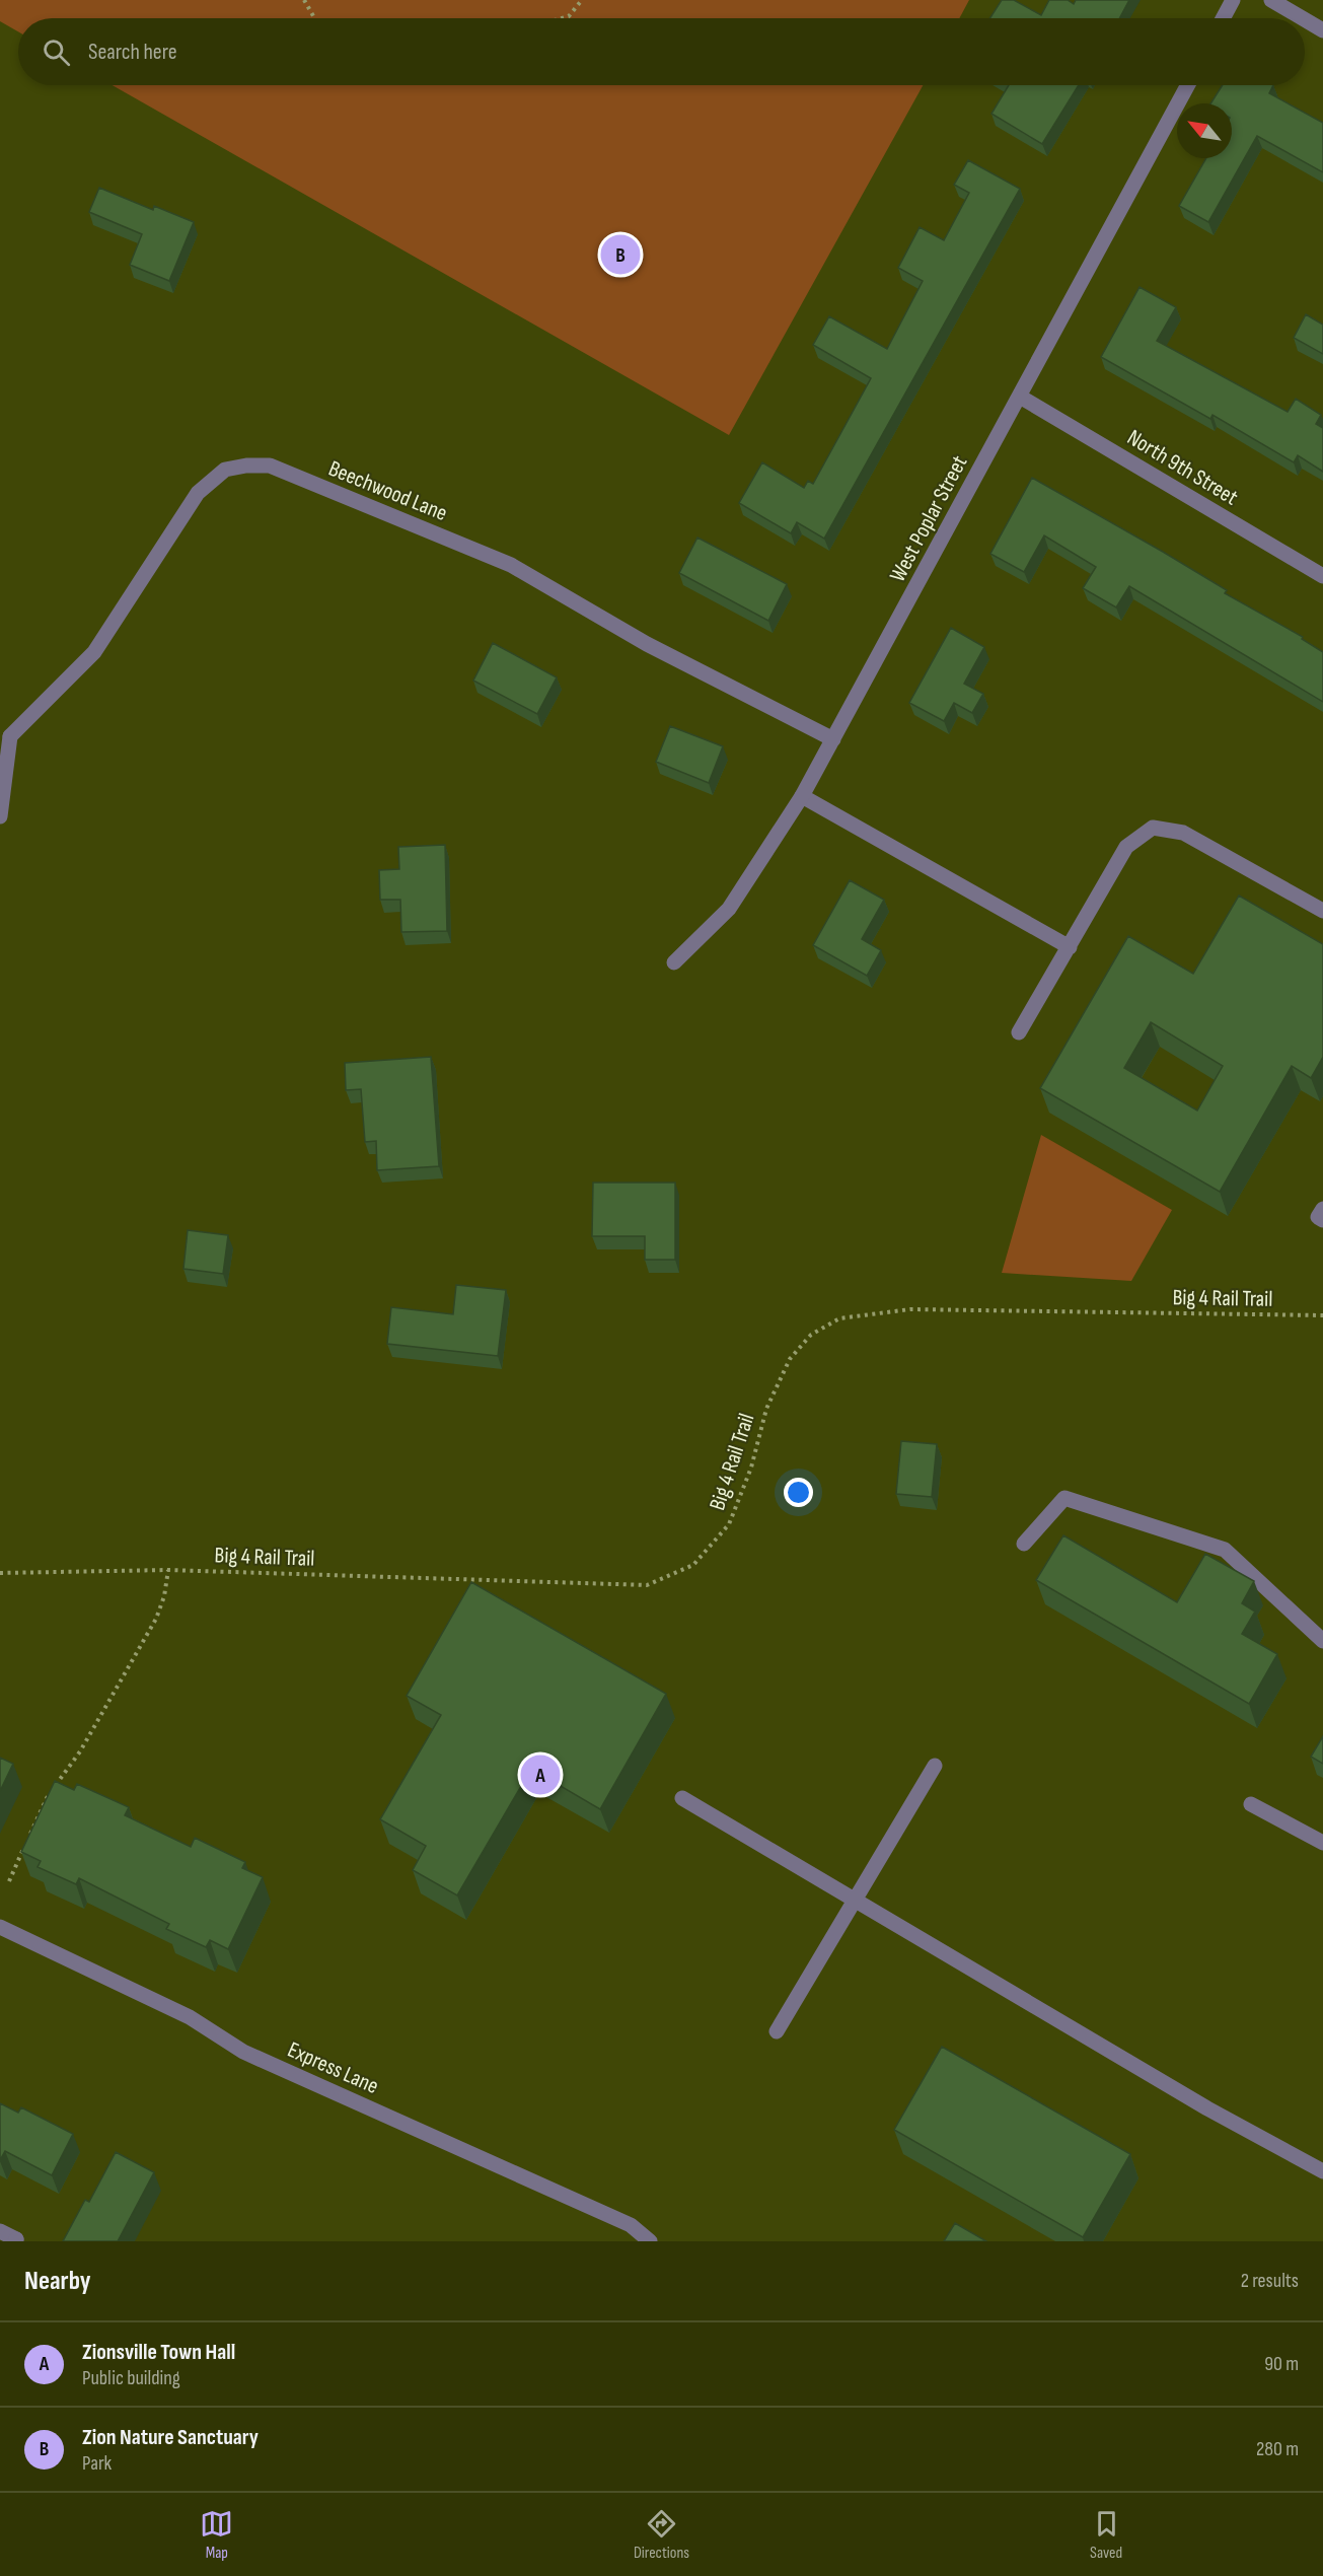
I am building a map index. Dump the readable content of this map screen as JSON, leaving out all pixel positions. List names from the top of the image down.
{
  "streets": {
    "street": [
      "North 9th Street",
      "Beechwood Lane",
      "West Poplar Street",
      "Express Lane"
    ],
    "path": ["Big 4 Rail Trail"]
  },
  "crossings": [
    ["North 9th Street", "West Poplar Street"],
    ["Beechwood Lane", "West Poplar Street"]
  ],
  "north": "top left",
  "page": {
    "search": "Search here",
    "pins": ["B", "A"],
    "heading": ["Nearby", "2 results"],
    "list": [
      {
        "mark": "A",
        "name": "Zionsville Town Hall",
        "note": "Public building",
        "value": "90 m"
      },
      {
        "mark": "B",
        "name": "Zion Nature Sanctuary",
        "note": "Park",
        "value": "280 m"
      }
    ],
    "nav": ["Map", "Directions", "Saved"]
  }
}
